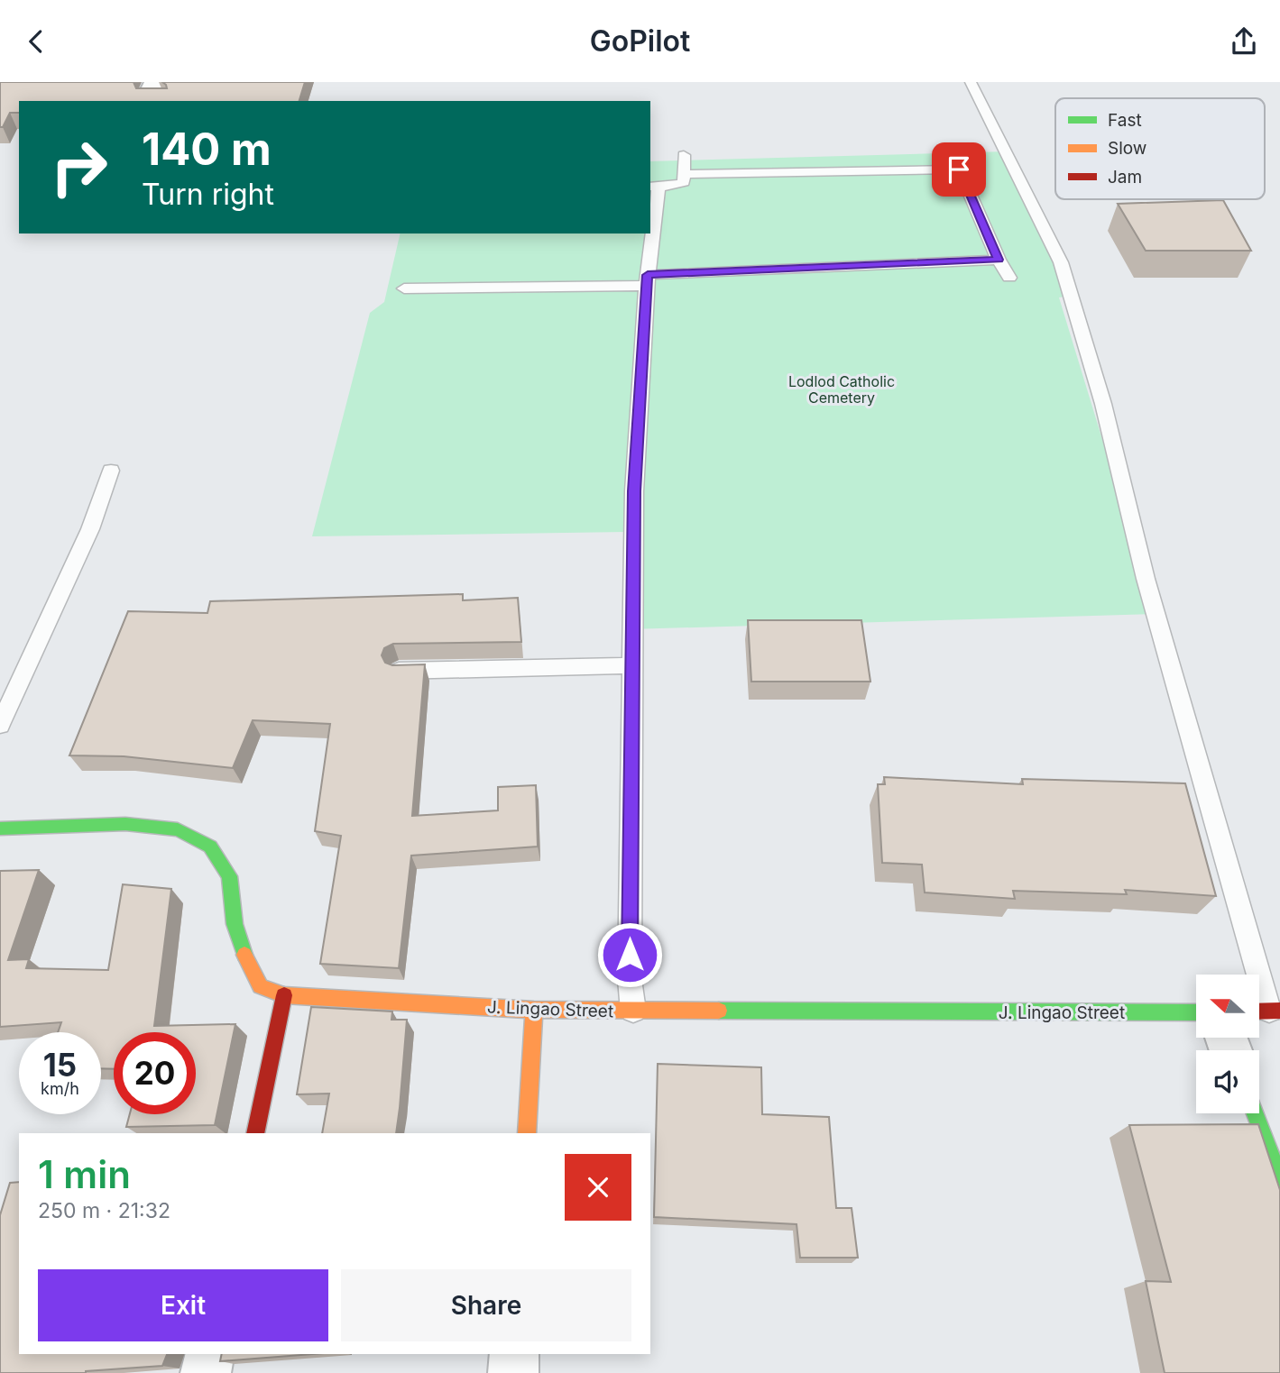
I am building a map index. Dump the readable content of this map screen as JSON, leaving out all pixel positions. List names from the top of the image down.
{
  "streets": {
    "street": ["J. Lingao Street"]
  },
  "parks": ["Lodlod Catholic Cemetery"],
  "legend": ["Fast", "Slow", "Jam"],
  "north": "left",
  "page": {
    "header": "GoPilot",
    "turn": ["140 m", "Turn right"],
    "speed": "15 km/h",
    "limit": "20",
    "heading": ["1 min", "250 m · 21:32"],
    "buttons": ["Exit", "Share"]
  }
}
